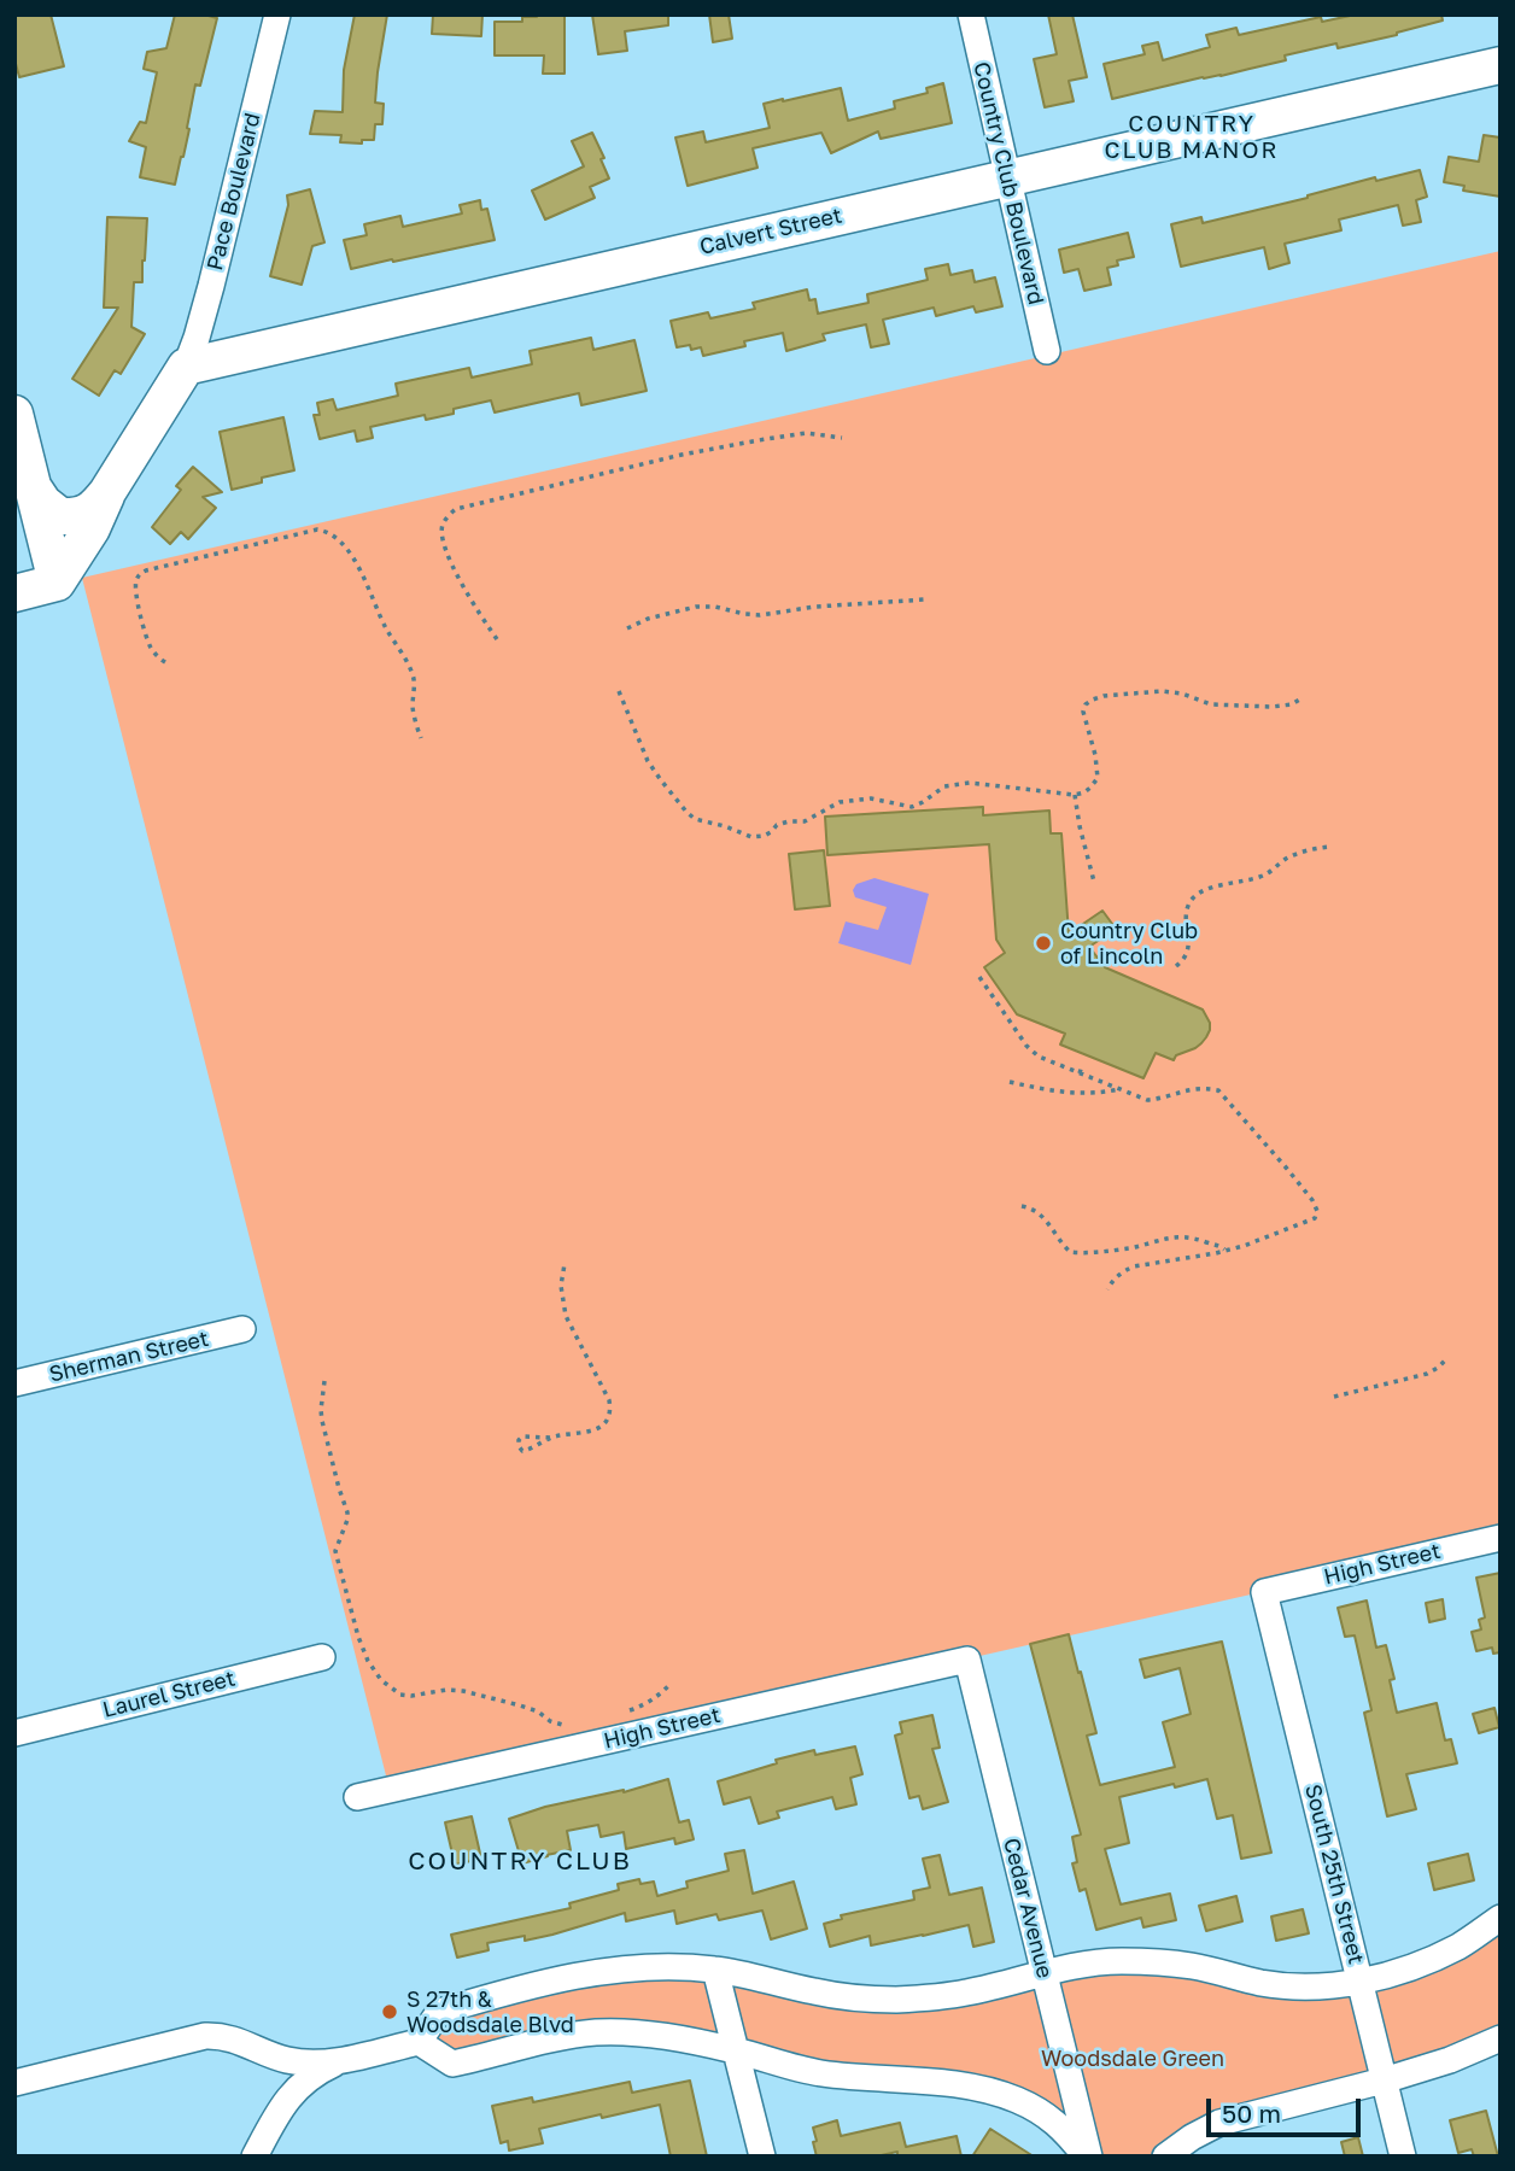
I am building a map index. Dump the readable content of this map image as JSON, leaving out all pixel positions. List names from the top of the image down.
{
  "streets": {
    "street": [
      "Country Club Boulevard",
      "Pace Boulevard",
      "Calvert Street",
      "Sherman Street",
      "High Street",
      "Laurel Street",
      "South 25th Street",
      "Cedar Avenue"
    ]
  },
  "crossings": [
    ["Country Club Boulevard", "Calvert Street"],
    ["Pace Boulevard", "Calvert Street"],
    ["High Street", "South 25th Street"],
    ["High Street", "Cedar Avenue"]
  ],
  "districts": ["COUNTRY CLUB MANOR", "COUNTRY CLUB"],
  "parks": ["Woodsdale Green"],
  "places": ["Country Club of Lincoln", "S 27th & Woodsdale Blvd"],
  "scale_bar": "50 m"
}
